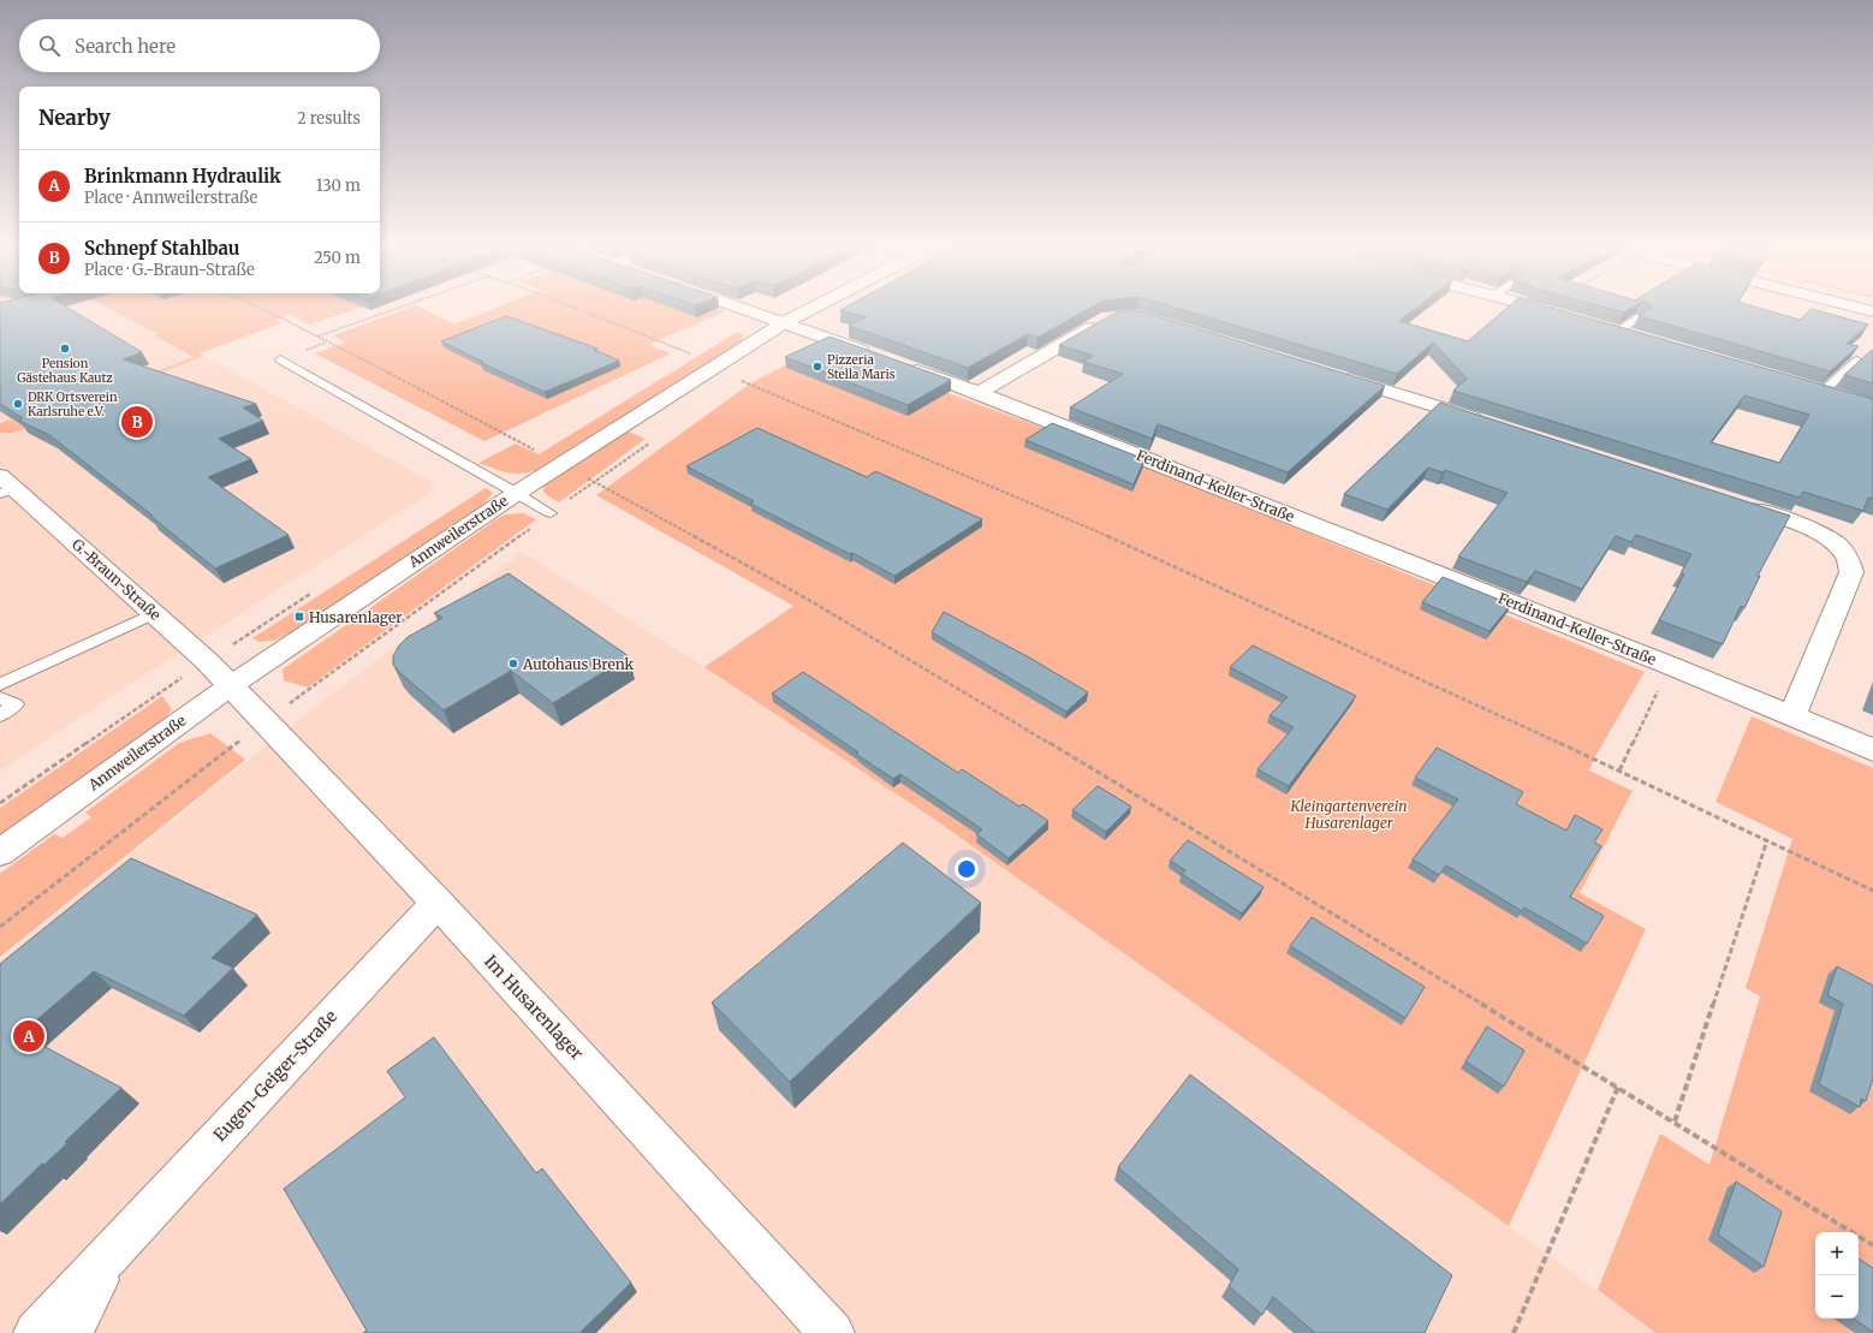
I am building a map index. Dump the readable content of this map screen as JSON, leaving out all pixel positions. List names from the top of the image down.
{
  "streets": {
    "street": [
      "Ferdinand-Keller-Straße",
      "Annweilerstraße",
      "G.-Braun-Straße",
      "Im Husarenlager",
      "Eugen-Geiger-Straße"
    ]
  },
  "crossings": [
    ["Ferdinand-Keller-Straße", "Annweilerstraße"],
    ["Annweilerstraße", "G.-Braun-Straße"],
    ["Annweilerstraße", "Im Husarenlager"],
    ["G.-Braun-Straße", "Im Husarenlager"],
    ["Im Husarenlager", "Eugen-Geiger-Straße"]
  ],
  "parks": ["Kleingartenverein Husarenlager"],
  "places": {
    "other": [
      "Pension Gästehaus Kautz",
      "Pizzeria Stella Maris",
      "DRK Ortsverein Karlsruhe e.V.",
      "Autohaus Brenk"
    ],
    "transit": ["Husarenlager"]
  },
  "page": {
    "search": "Search here",
    "heading": ["Nearby", "2 results"],
    "list": [
      {
        "mark": "A",
        "name": "Brinkmann Hydraulik",
        "note": "Place · Annweilerstraße",
        "value": "130 m"
      },
      {
        "mark": "B",
        "name": "Schnepf Stahlbau",
        "note": "Place · G.-Braun-Straße",
        "value": "250 m"
      }
    ],
    "pins": ["B", "A"],
    "map_buttons": ["+", "−"]
  }
}
